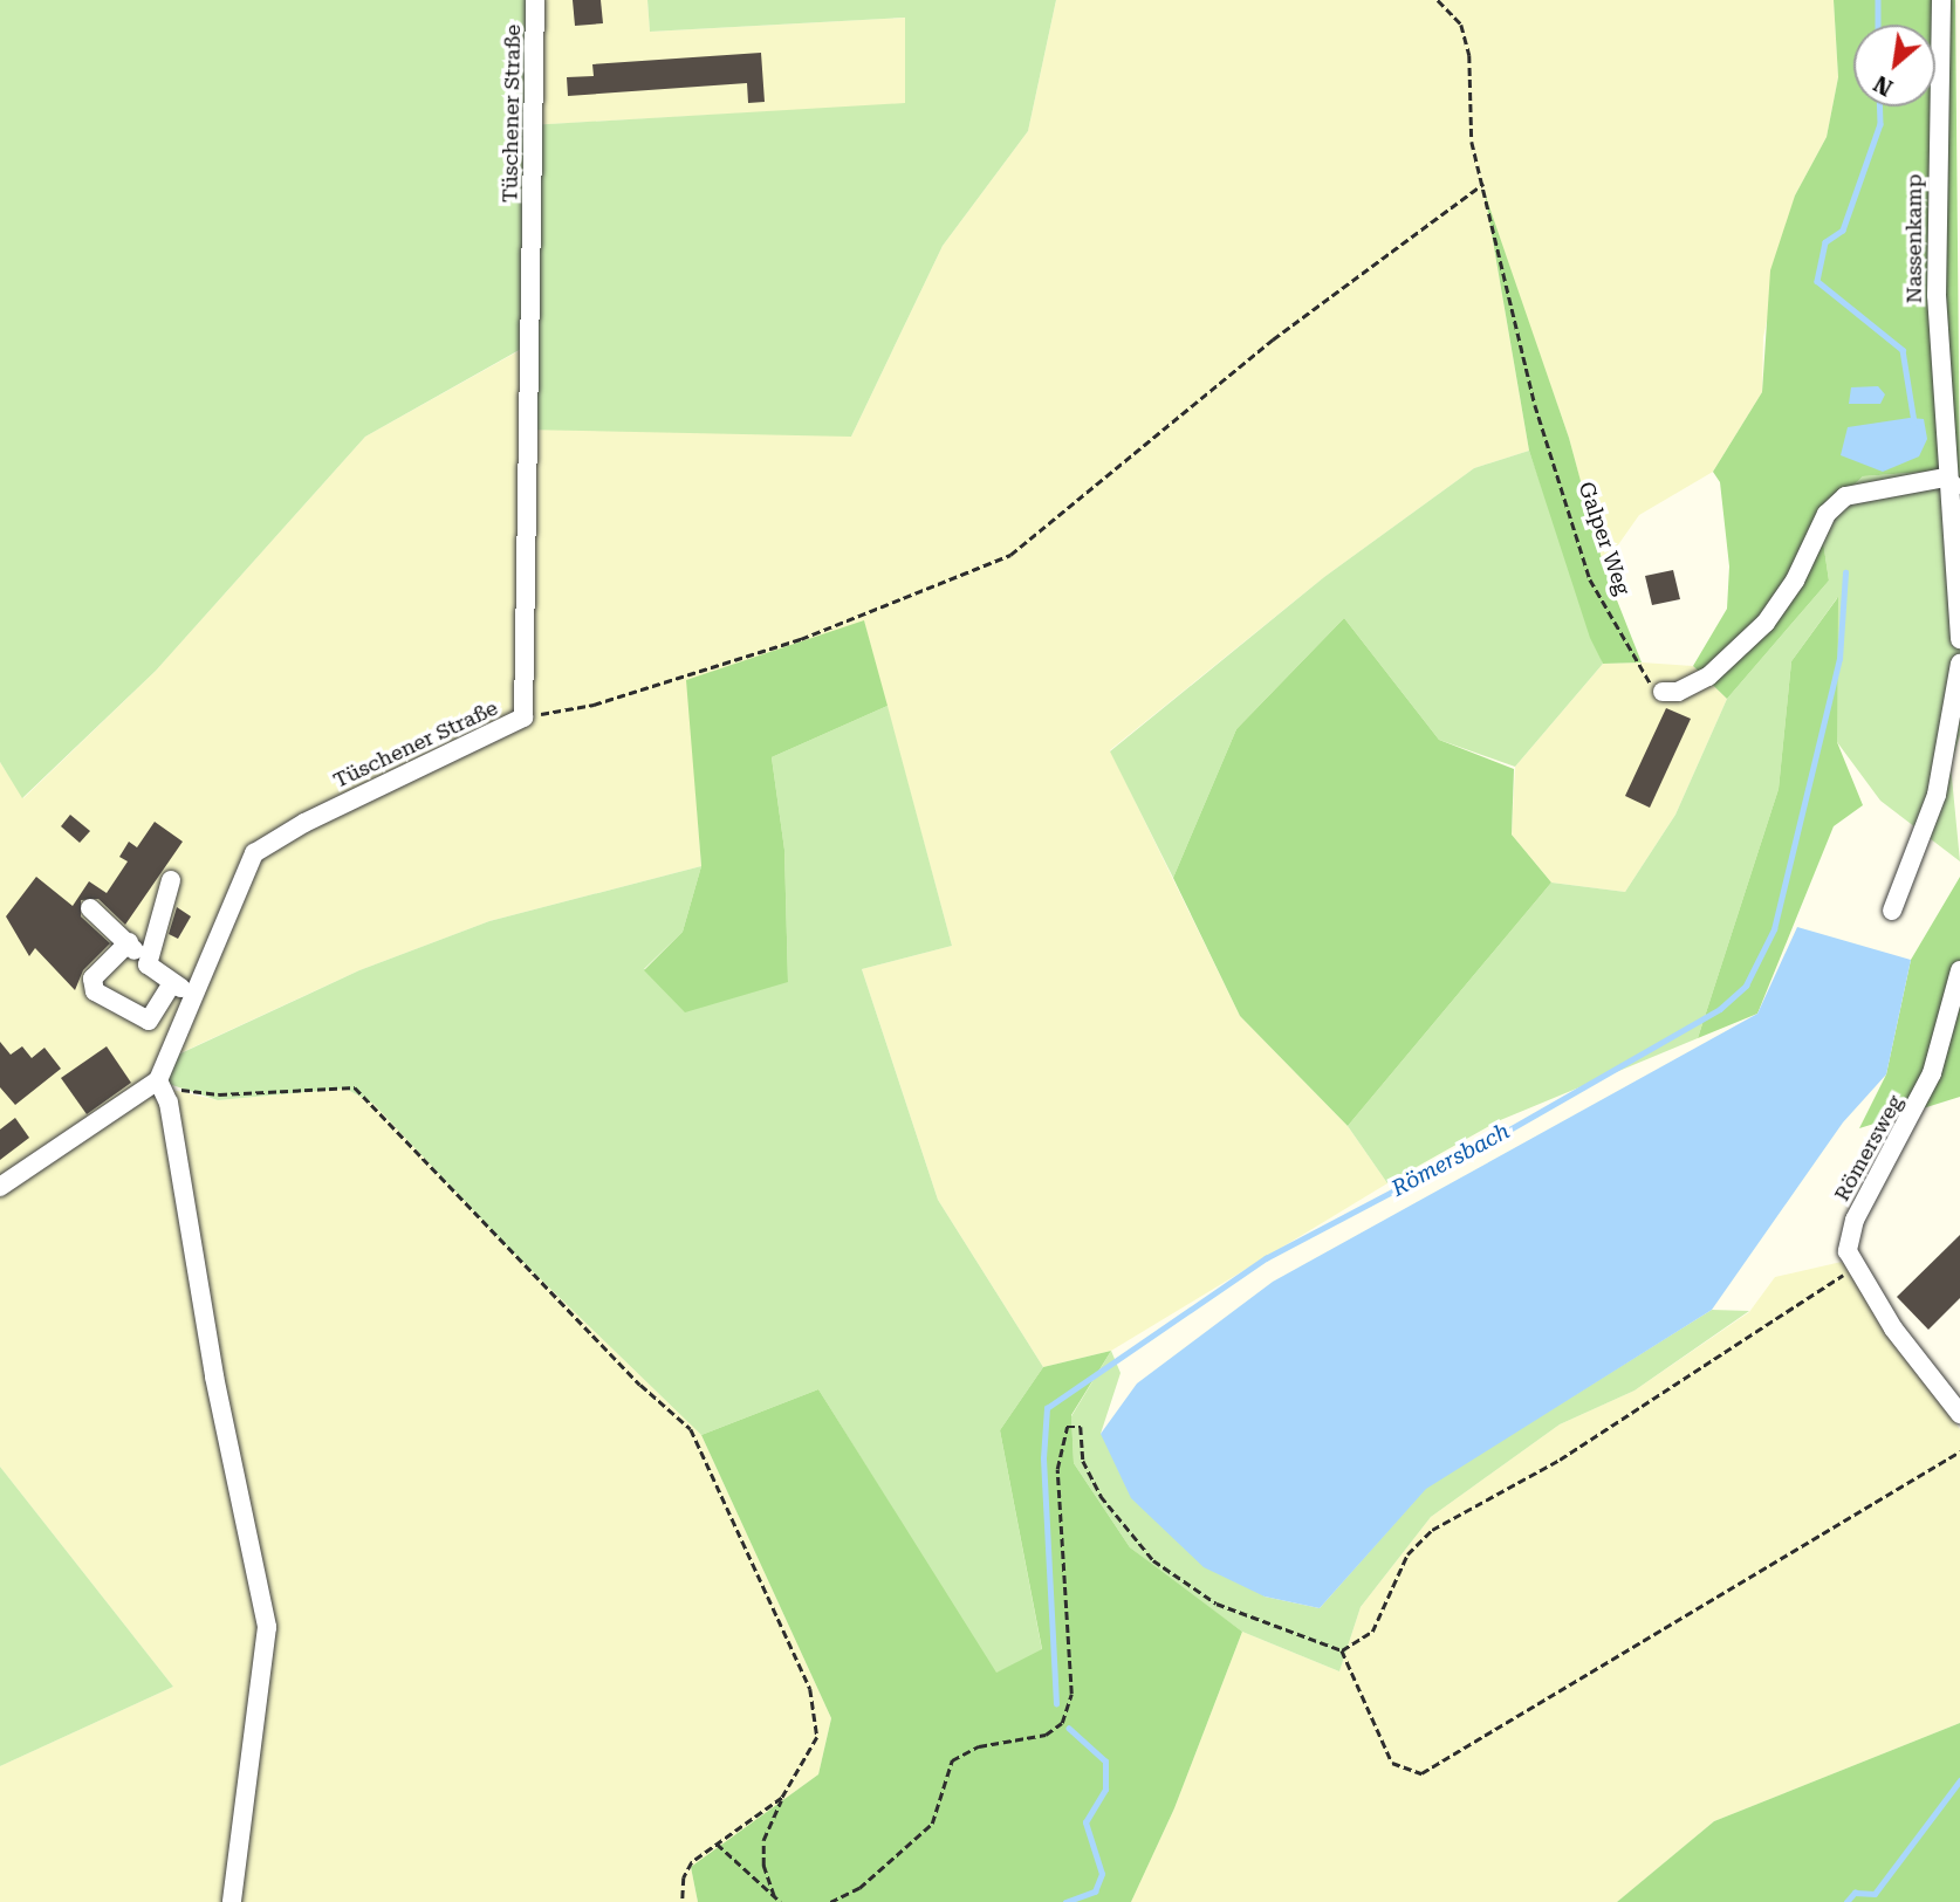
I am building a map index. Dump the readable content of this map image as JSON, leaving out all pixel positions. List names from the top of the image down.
{
  "streets": {
    "street": ["Tüschener Straße", "Nassenkamp", "Römersweg"],
    "path": ["Galper Weg"]
  },
  "water": ["Römersbach"],
  "north": "bottom left"
}
